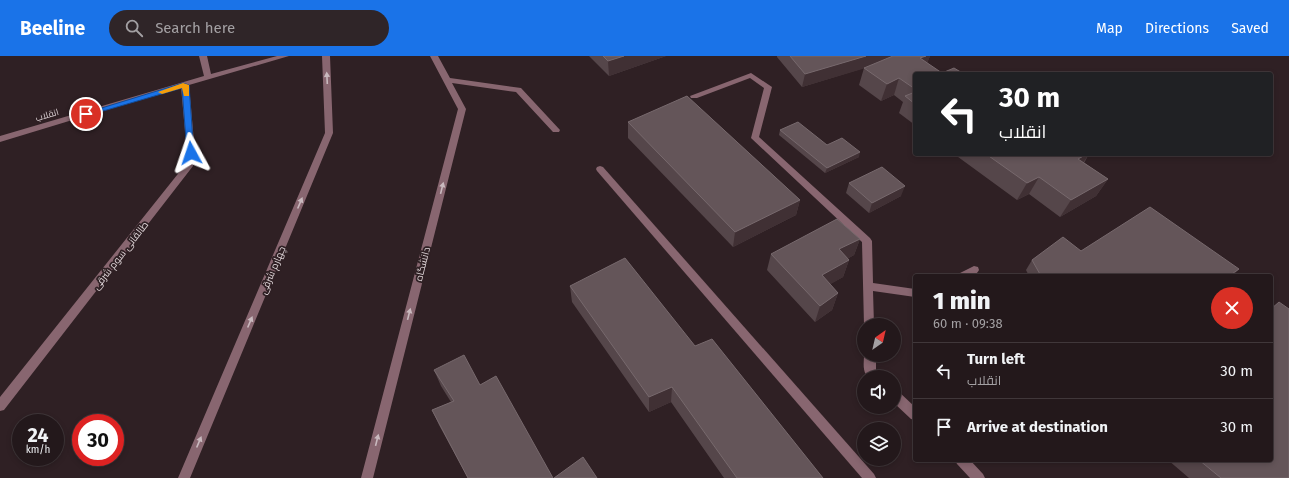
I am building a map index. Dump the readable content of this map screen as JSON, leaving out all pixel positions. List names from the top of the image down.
{
  "streets": {
    "street": [
      "انقلاب",
      "طالقانی سوم شرقی",
      "دانشگاه",
      "چهارم شرقی"
    ]
  },
  "crossings": [
    ["انقلاب", "طالقانی سوم شرقی"]
  ],
  "one_way": ["دانشگاه", "چهارم شرقی"],
  "north": "top right",
  "page": {
    "header": "Beeline",
    "search": "Search here",
    "nav": ["Map", "Directions", "Saved"],
    "turn": ["30 m", "انقلاب"],
    "heading": ["1 min", "60 m · 09:38"],
    "list": [
      {
        "name": "Turn left",
        "note": "انقلاب",
        "value": "30 m"
      },
      {
        "name": "Arrive at destination",
        "value": "30 m"
      }
    ],
    "speed": "24 km/h",
    "limit": "30"
  }
}
